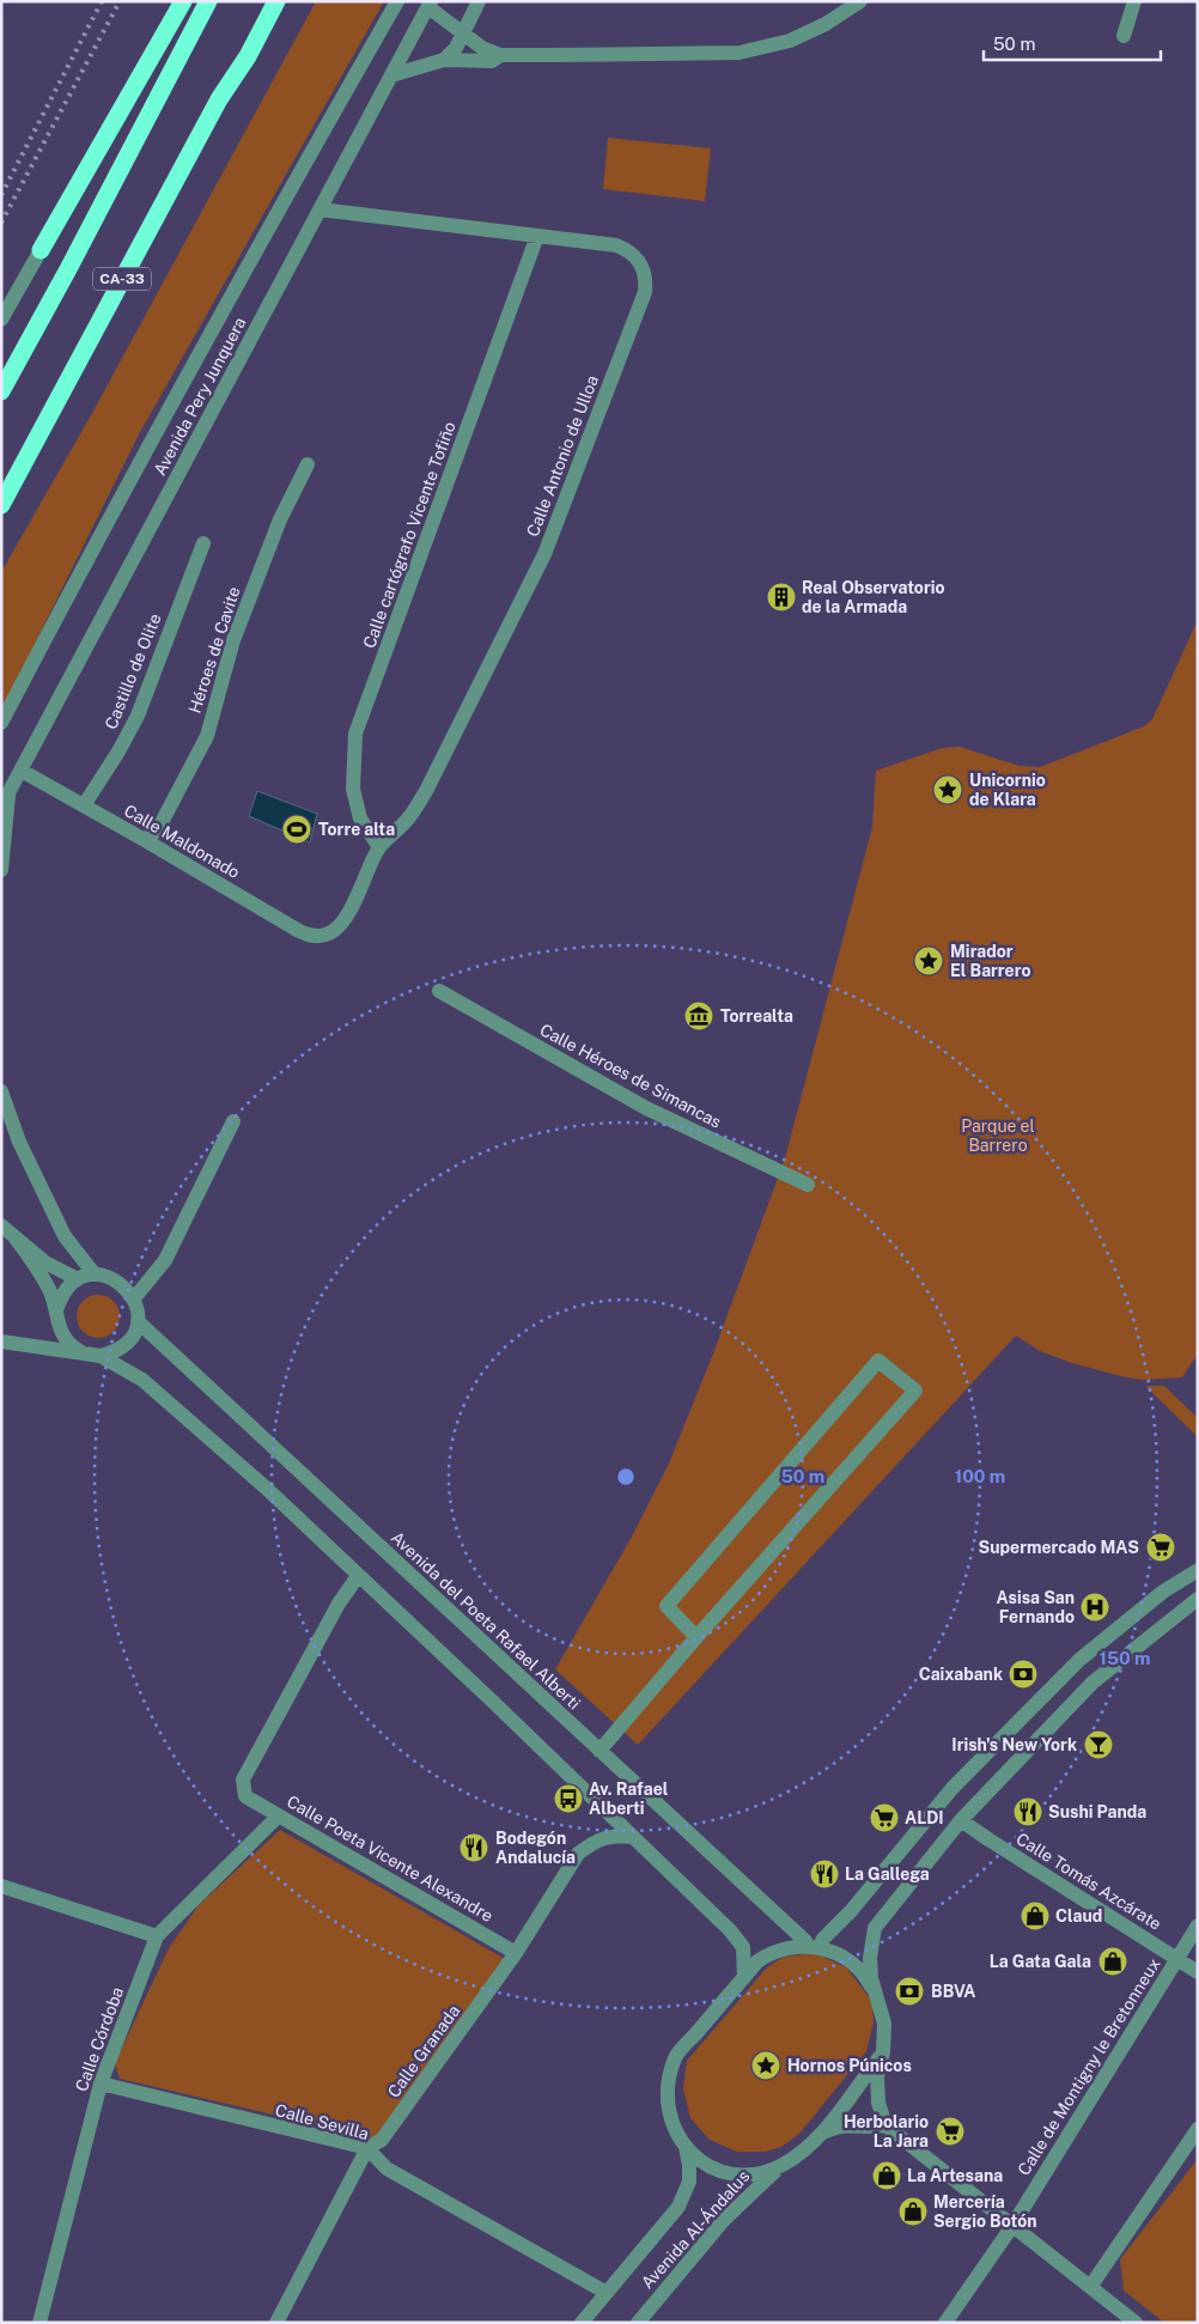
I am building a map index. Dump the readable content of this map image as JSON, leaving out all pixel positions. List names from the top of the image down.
{
  "streets": {
    "highway": ["CA-33"],
    "street": [
      "Avenida Pery Junquera",
      "Calle Antonio de Ulloa",
      "Calle cartógrafo Vicente Tofiño",
      "Héroes de Cavite",
      "Castillo de Olite",
      "Calle Maldonado",
      "Calle Héroes de Simancas",
      "Avenida del Poeta Rafael Alberti",
      "Calle Poeta Vicente Alexandre",
      "Calle Tomás Azcárate",
      "Calle Córdoba",
      "Calle Granada",
      "Calle de Montigny le Bretonneux",
      "Calle Sevilla",
      "Avenida Al-Ándalus"
    ]
  },
  "crossings": [
    ["Avenida Pery Junquera", "Calle Antonio de Ulloa"],
    ["Avenida Pery Junquera", "Calle Maldonado"],
    ["Calle Antonio de Ulloa", "Calle cartógrafo Vicente Tofiño"],
    ["Calle Antonio de Ulloa", "Calle Maldonado"],
    ["Héroes de Cavite", "Calle Maldonado"],
    ["Castillo de Olite", "Calle Maldonado"],
    ["Calle Poeta Vicente Alexandre", "Calle Córdoba"],
    ["Calle Poeta Vicente Alexandre", "Calle Granada"],
    ["Calle Tomás Azcárate", "Calle de Montigny le Bretonneux"],
    ["Calle Córdoba", "Calle Sevilla"],
    ["Calle Granada", "Calle Sevilla"],
    ["Calle Sevilla", "Avenida Al-Ándalus"]
  ],
  "parks": ["Parque el Barrero"],
  "places": {
    "building": ["Real Observatorio de la Armada"],
    "place": ["Unicornio de Klara", "Mirador El Barrero", "Hornos Púnicos"],
    "sports": ["Torre alta"],
    "museum": ["Torrealta"],
    "supermarket": ["Supermercado MAS", "ALDI", "Herbolario La Jara"],
    "hospital": ["Asisa San Fernando"],
    "bank": ["Caixabank", "BBVA"],
    "bar": ["Irish's New York"],
    "bus stop": ["Av. Rafael Alberti"],
    "restaurant": ["Sushi Panda", "Bodegón Andalucía", "La Gallega"],
    "shop": [
      "Claud",
      "La Gata Gala",
      "La Artesana",
      "Mercería Sergio Botón"
    ]
  },
  "scale_bar": "50 m",
  "rings": ["50 m", "100 m", "150 m"]
}
